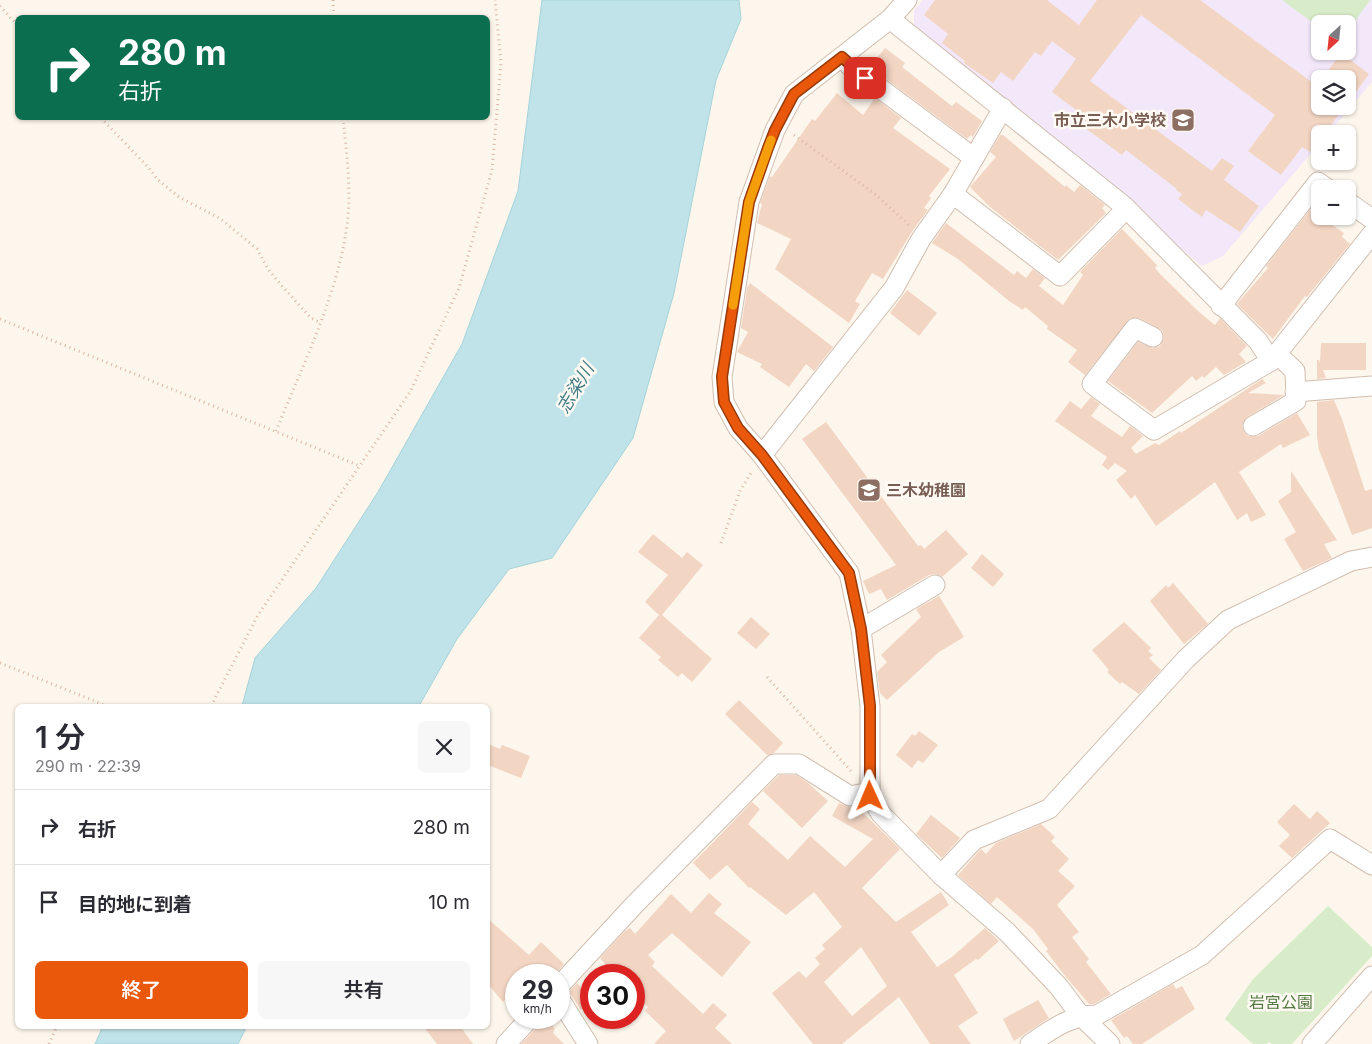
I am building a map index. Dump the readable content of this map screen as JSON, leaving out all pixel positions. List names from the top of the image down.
{
  "water": ["志染川"],
  "parks": ["岩宮公園"],
  "places": {
    "school or university": ["市立三木小学校", "三木幼稚園"]
  },
  "north": "bottom left",
  "page": {
    "map_buttons": ["+", "−"],
    "turn": ["280 m", "右折"],
    "heading": ["1 分", "290 m · 22:39"],
    "list": [
      {
        "name": "右折",
        "value": "280 m"
      },
      {
        "name": "目的地に到着",
        "value": "10 m"
      }
    ],
    "buttons": ["終了", "共有"],
    "speed": "29 km/h",
    "limit": "30"
  }
}
